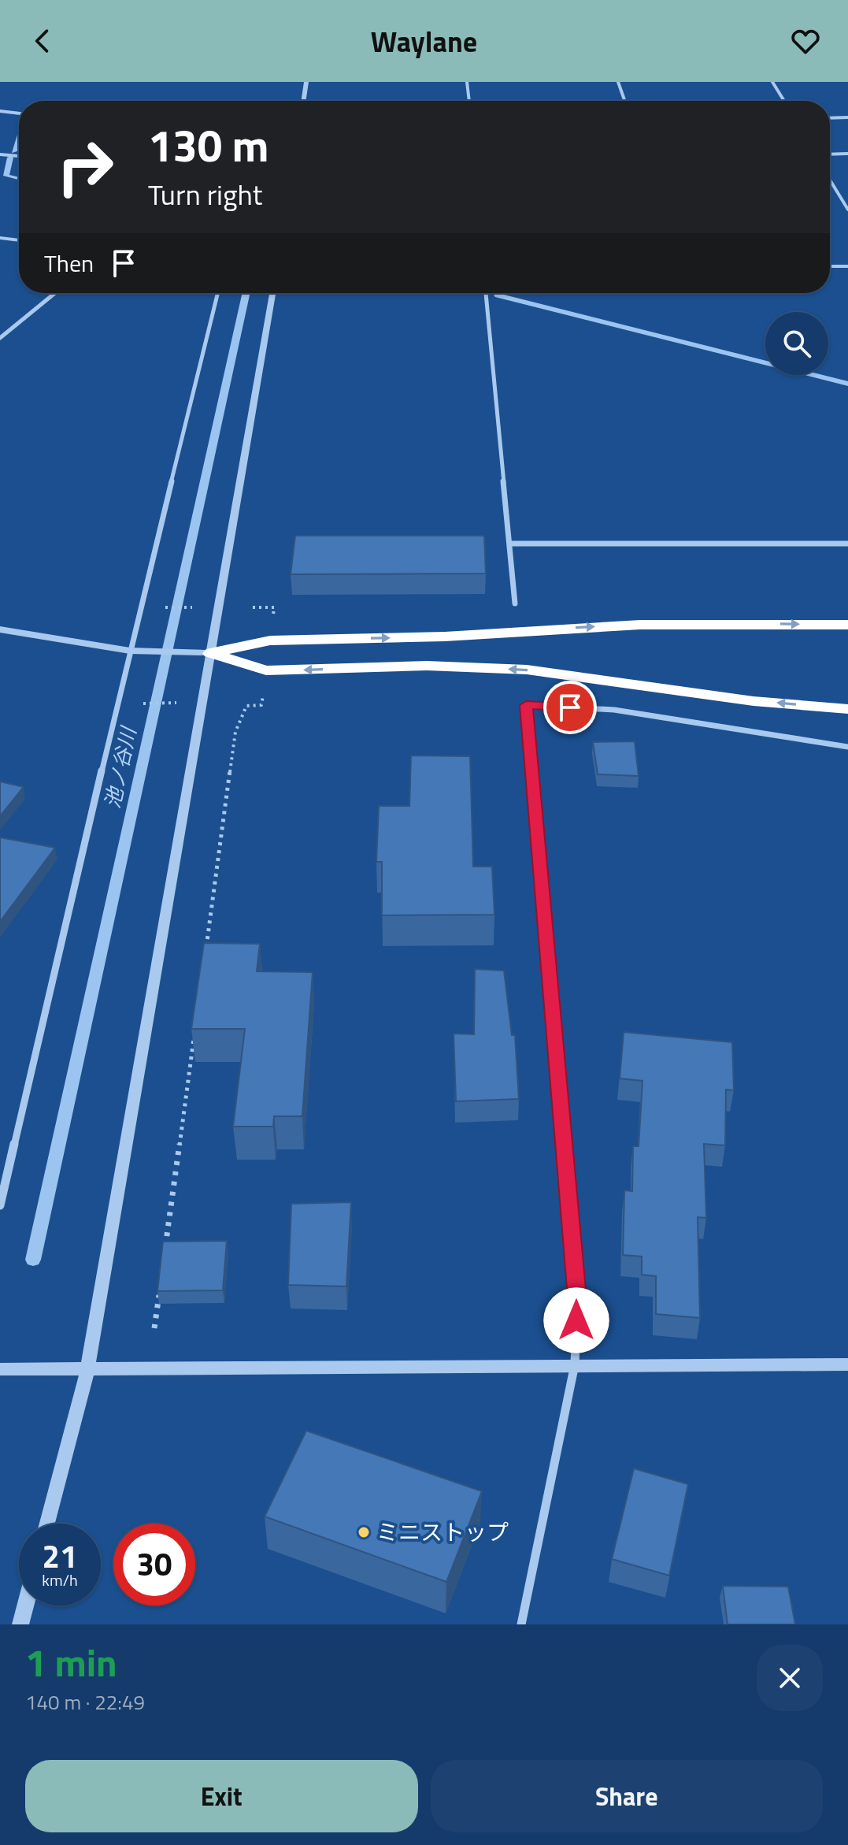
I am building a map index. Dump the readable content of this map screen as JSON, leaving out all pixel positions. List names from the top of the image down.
{
  "water": ["池ノ谷川"],
  "places": ["ミニストップ"],
  "page": {
    "header": "Waylane",
    "turn": ["130 m", "Turn right"],
    "then": "Then",
    "speed": "21 km/h",
    "limit": "30",
    "heading": ["1 min", "140 m · 22:49"],
    "buttons": ["Exit", "Share"]
  }
}
